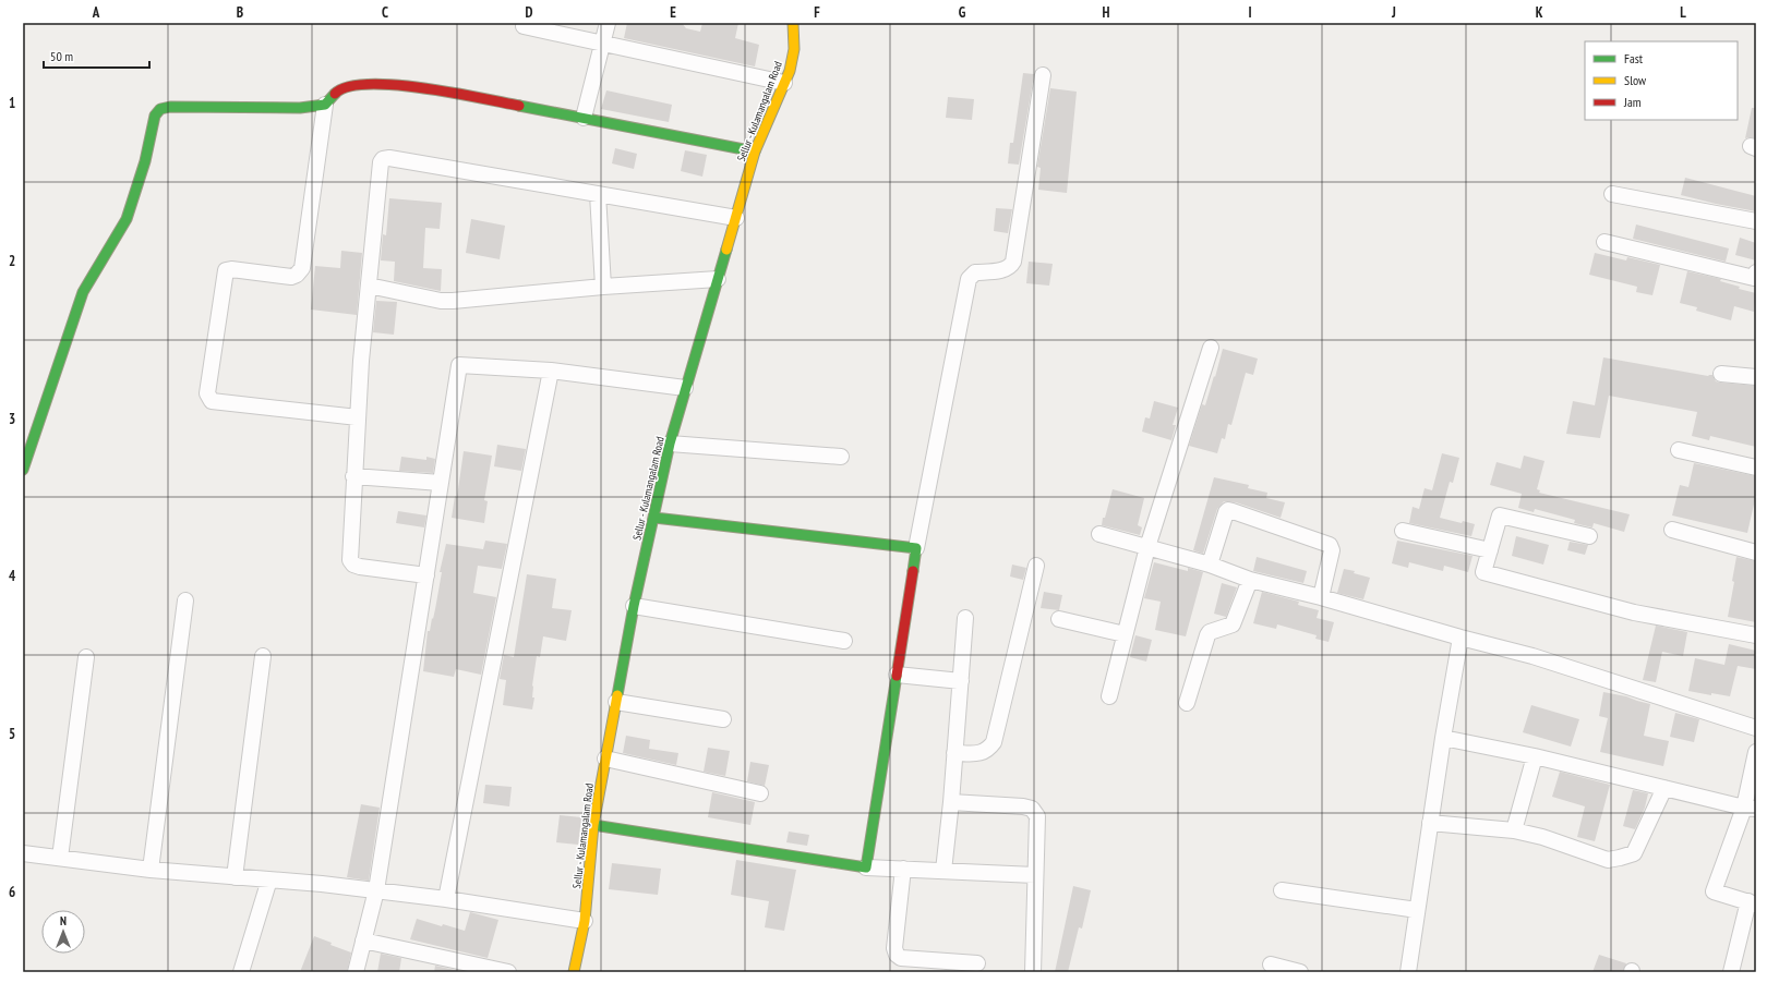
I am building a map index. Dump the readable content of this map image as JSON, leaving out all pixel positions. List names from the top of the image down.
{
  "streets": {
    "street": ["Sellur - Kulamangalam Road"]
  },
  "legend": ["Fast", "Slow", "Jam"],
  "scale_bar": "50 m",
  "north": "top",
  "grid": {
    "columns": [
      "A",
      "B",
      "C",
      "D",
      "E",
      "F",
      "G",
      "H",
      "I",
      "J",
      "K",
      "L"
    ],
    "rows": [
      "1",
      "2",
      "3",
      "4",
      "5",
      "6"
    ]
  }
}
